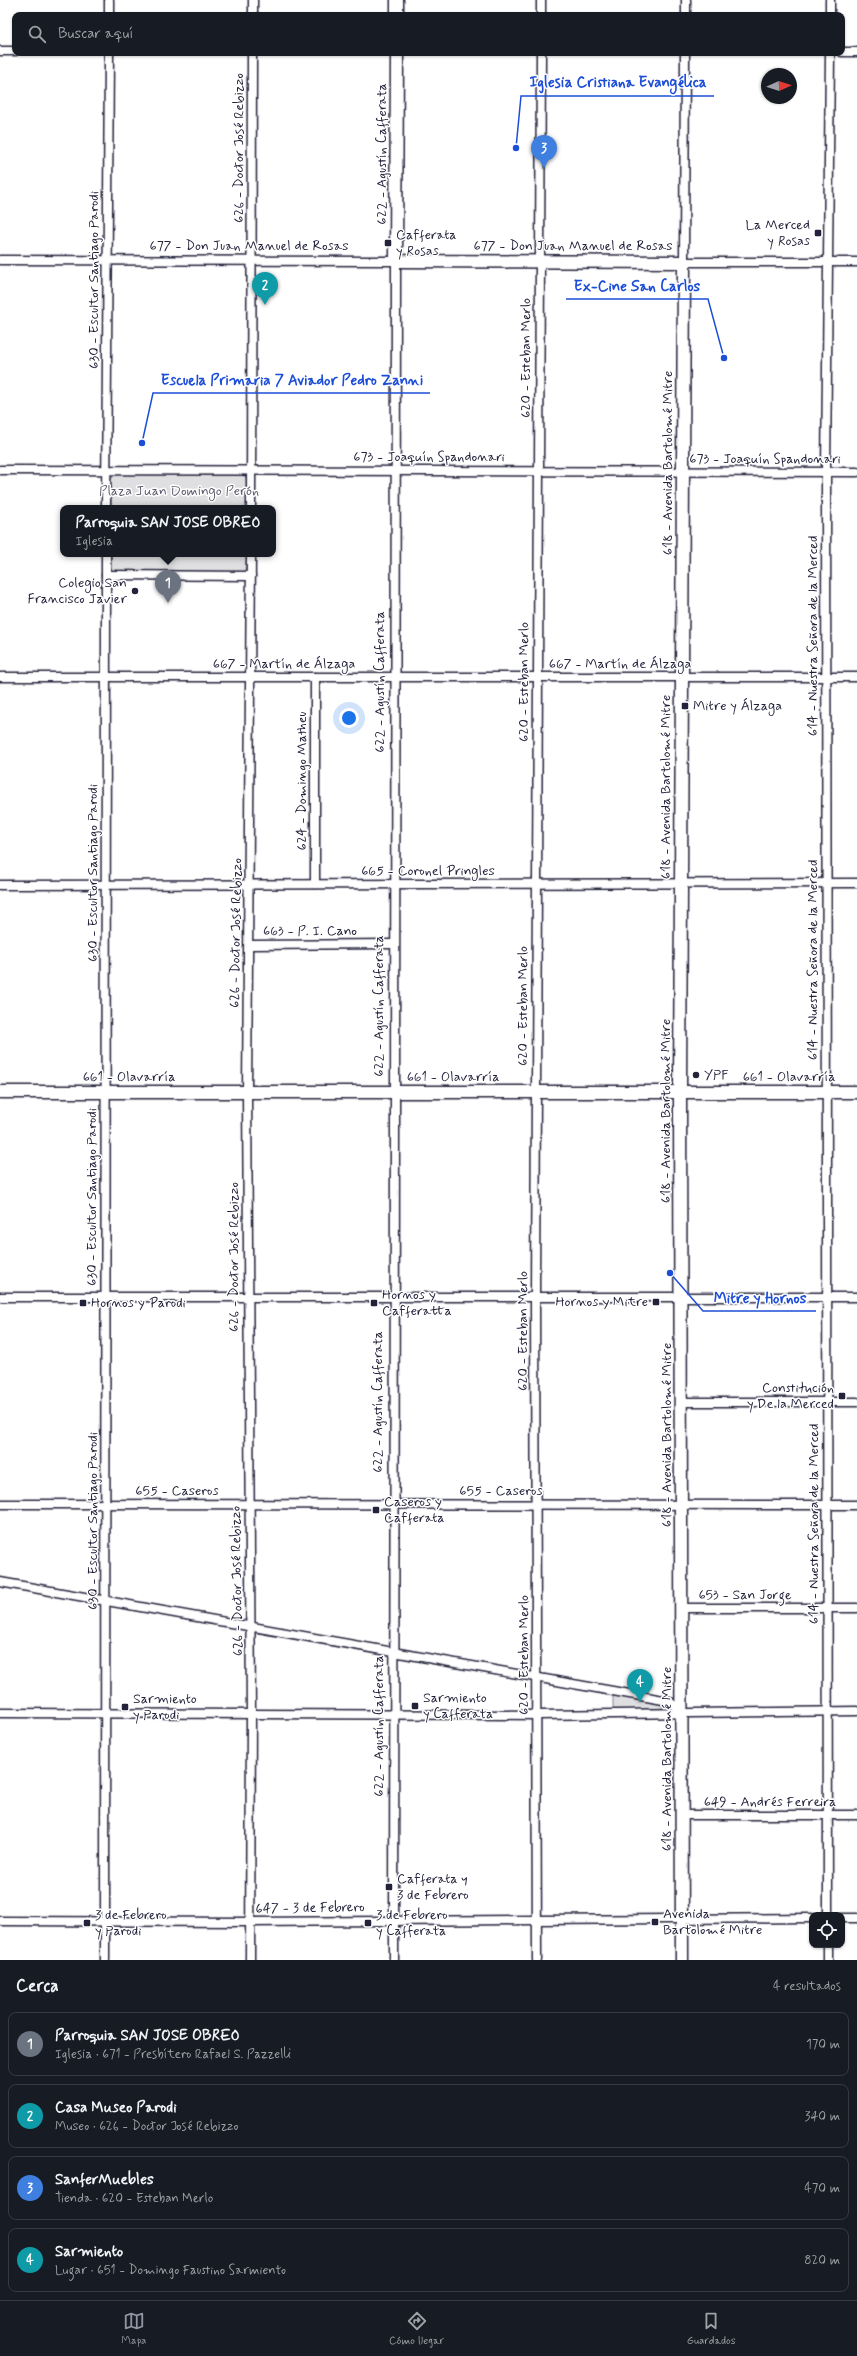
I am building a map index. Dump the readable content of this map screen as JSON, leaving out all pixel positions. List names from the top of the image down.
{
  "streets": {
    "main road": [
      "622 - Agustín Cafferata",
      "677 - Don Juan Manuel de Rosas",
      "618 - Avenida Bartolomé Mitre",
      "661 - Olavarría"
    ],
    "street": [
      "626 - Doctor José Rebizzo",
      "630 - Escultor Santiago Parodi",
      "620 - Esteban Merlo",
      "673 - Joaquín Spandonari",
      "614 - Nuestra Señora de la Merced",
      "667 - Martín de Álzaga",
      "624 - Domingo Matheu",
      "665 - Coronel Pringles",
      "663 - P. I. Cano",
      "655 - Caseros",
      "653 - San Jorge",
      "649 - Andrés Ferreira",
      "647 - 3 de Febrero"
    ]
  },
  "crossings": [
    ["626 - Doctor José Rebizzo", "677 - Don Juan Manuel de Rosas"],
    ["626 - Doctor José Rebizzo", "673 - Joaquín Spandonari"],
    ["626 - Doctor José Rebizzo", "667 - Martín de Álzaga"],
    ["626 - Doctor José Rebizzo", "665 - Coronel Pringles"],
    ["626 - Doctor José Rebizzo", "663 - P. I. Cano"],
    ["626 - Doctor José Rebizzo", "661 - Olavarría"],
    ["626 - Doctor José Rebizzo", "655 - Caseros"],
    ["626 - Doctor José Rebizzo", "647 - 3 de Febrero"],
    ["622 - Agustín Cafferata", "677 - Don Juan Manuel de Rosas"],
    ["622 - Agustín Cafferata", "673 - Joaquín Spandonari"],
    ["622 - Agustín Cafferata", "667 - Martín de Álzaga"],
    ["622 - Agustín Cafferata", "665 - Coronel Pringles"],
    ["622 - Agustín Cafferata", "663 - P. I. Cano"],
    ["622 - Agustín Cafferata", "661 - Olavarría"],
    ["622 - Agustín Cafferata", "655 - Caseros"],
    ["622 - Agustín Cafferata", "647 - 3 de Febrero"],
    ["677 - Don Juan Manuel de Rosas", "630 - Escultor Santiago Parodi"],
    ["677 - Don Juan Manuel de Rosas", "620 - Esteban Merlo"],
    ["677 - Don Juan Manuel de Rosas", "618 - Avenida Bartolomé Mitre"],
    ["677 - Don Juan Manuel de Rosas", "614 - Nuestra Señora de la Merced"],
    ["630 - Escultor Santiago Parodi", "673 - Joaquín Spandonari"],
    ["630 - Escultor Santiago Parodi", "667 - Martín de Álzaga"],
    ["630 - Escultor Santiago Parodi", "665 - Coronel Pringles"],
    ["630 - Escultor Santiago Parodi", "661 - Olavarría"],
    ["630 - Escultor Santiago Parodi", "655 - Caseros"],
    ["630 - Escultor Santiago Parodi", "647 - 3 de Febrero"],
    ["620 - Esteban Merlo", "673 - Joaquín Spandonari"],
    ["620 - Esteban Merlo", "667 - Martín de Álzaga"],
    ["620 - Esteban Merlo", "665 - Coronel Pringles"],
    ["620 - Esteban Merlo", "661 - Olavarría"],
    ["620 - Esteban Merlo", "655 - Caseros"],
    ["620 - Esteban Merlo", "647 - 3 de Febrero"],
    ["673 - Joaquín Spandonari", "618 - Avenida Bartolomé Mitre"],
    ["673 - Joaquín Spandonari", "614 - Nuestra Señora de la Merced"],
    ["618 - Avenida Bartolomé Mitre", "667 - Martín de Álzaga"],
    ["618 - Avenida Bartolomé Mitre", "665 - Coronel Pringles"],
    ["618 - Avenida Bartolomé Mitre", "661 - Olavarría"],
    ["618 - Avenida Bartolomé Mitre", "655 - Caseros"],
    ["618 - Avenida Bartolomé Mitre", "653 - San Jorge"],
    ["618 - Avenida Bartolomé Mitre", "649 - Andrés Ferreira"],
    ["618 - Avenida Bartolomé Mitre", "647 - 3 de Febrero"],
    ["614 - Nuestra Señora de la Merced", "667 - Martín de Álzaga"],
    ["614 - Nuestra Señora de la Merced", "665 - Coronel Pringles"],
    ["614 - Nuestra Señora de la Merced", "661 - Olavarría"],
    ["614 - Nuestra Señora de la Merced", "655 - Caseros"],
    ["614 - Nuestra Señora de la Merced", "653 - San Jorge"],
    ["614 - Nuestra Señora de la Merced", "649 - Andrés Ferreira"],
    ["667 - Martín de Álzaga", "624 - Domingo Matheu"],
    ["624 - Domingo Matheu", "665 - Coronel Pringles"]
  ],
  "parks": ["Plaza Juan Domingo Perón"],
  "places": {
    "other": [
      "Iglesia Cristiana Evangélica",
      "Ex-Cine San Carlos",
      "Escuela Primaria 7 Aviador Pedro Zanni",
      "Colegio San Francisco Javier",
      "YPF",
      "Mitre y Hornos"
    ],
    "transit": [
      "La Merced y Rosas",
      "Cafferata y Rosas",
      "Mitre y Álzaga",
      "Hornos y Mitre",
      "Hornos y Parodi",
      "Hornos y Cafferatta",
      "Constitución y De la Merced",
      "Caseros y Cafferata",
      "Sarmiento y Cafferata",
      "Sarmiento y Parodi",
      "Cafferata y 3 de Febrero",
      "Avenida Bartolomé Mitre",
      "3 de Febrero y Parodi",
      "3 de Febrero y Cafferata"
    ]
  },
  "north": "right",
  "page": {
    "search": "Buscar aquí",
    "pins": [
      "3",
      "2",
      "1",
      "4"
    ],
    "popup": ["Parroquia SAN JOSE OBREO", "Iglesia"],
    "heading": ["Cerca", "4 resultados"],
    "list": [
      {
        "mark": "1",
        "name": "Parroquia SAN JOSE OBREO",
        "note": "Iglesia · 671 - Presbítero Rafael S. Pazzelli",
        "value": "170 m"
      },
      {
        "mark": "2",
        "name": "Casa Museo Parodi",
        "note": "Museo · 626 - Doctor José Rebizzo",
        "value": "340 m"
      },
      {
        "mark": "3",
        "name": "SanferMuebles",
        "note": "Tienda · 620 - Esteban Merlo",
        "value": "470 m"
      },
      {
        "mark": "4",
        "name": "Sarmiento",
        "note": "Lugar · 651 - Domingo Faustino Sarmiento",
        "value": "820 m"
      }
    ],
    "nav": ["Mapa", "Cómo llegar", "Guardados"]
  }
}
